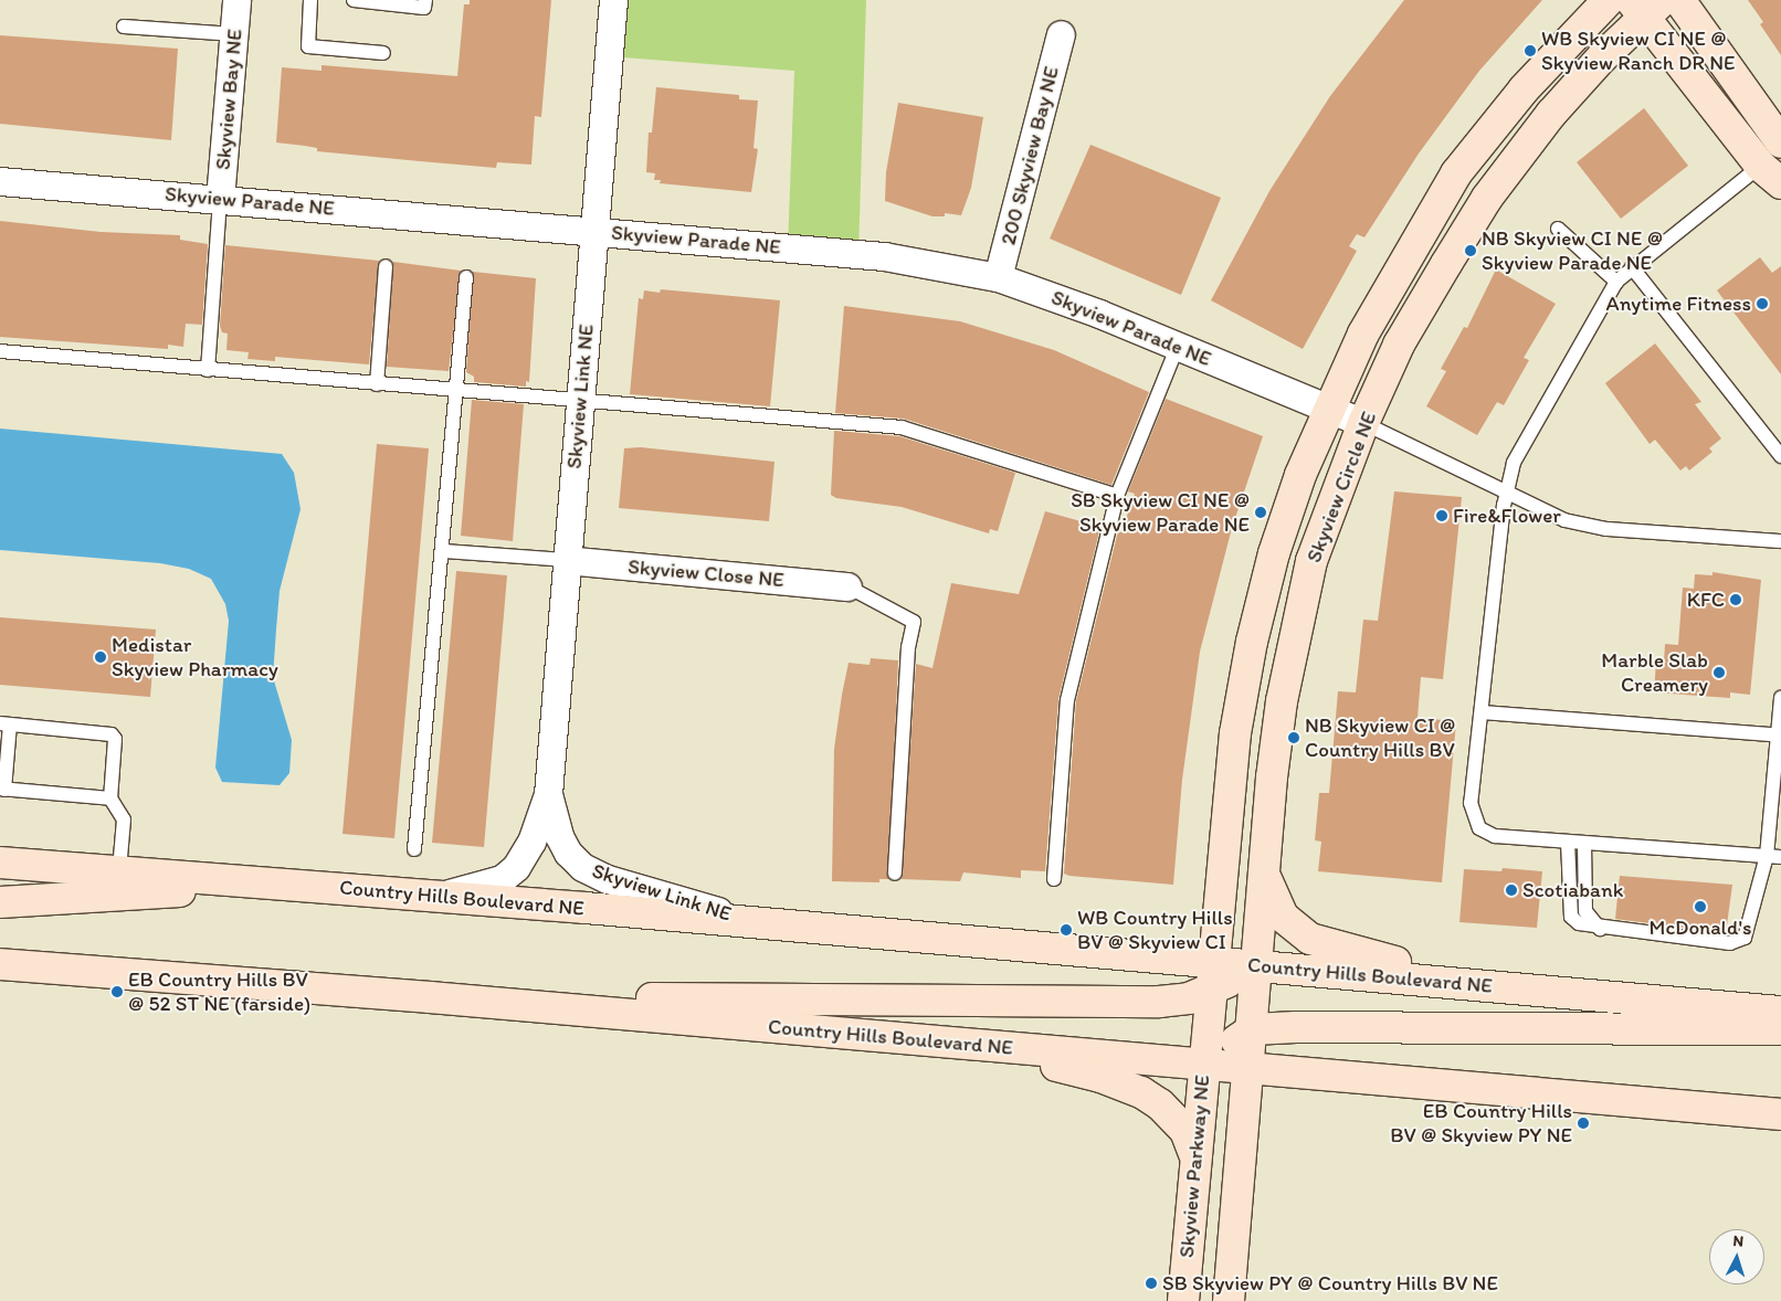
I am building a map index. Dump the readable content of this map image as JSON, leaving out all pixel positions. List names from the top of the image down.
{
  "streets": {
    "main road": ["Skyview Circle NE", "Country Hills Boulevard NE", "Skyview Parkway NE"],
    "street": [
      "Skyview Bay NE",
      "200 Skyview Bay NE",
      "Skyview Parade NE",
      "Skyview Link NE",
      "Skyview Close NE"
    ]
  },
  "crossings": [
    ["Skyview Bay NE", "Skyview Parade NE"],
    ["200 Skyview Bay NE", "Skyview Parade NE"],
    ["Skyview Parade NE", "Skyview Link NE"],
    ["Skyview Parade NE", "Skyview Circle NE"],
    ["Skyview Link NE", "Skyview Close NE"],
    ["Skyview Link NE", "Country Hills Boulevard NE"],
    ["Skyview Circle NE", "Country Hills Boulevard NE"],
    ["Skyview Circle NE", "Skyview Parkway NE"],
    ["Country Hills Boulevard NE", "Skyview Parkway NE"]
  ],
  "places": [
    "WB Skyview CI NE @ Skyview Ranch DR NE",
    "NB Skyview CI NE @ Skyview Parade NE",
    "Anytime Fitness",
    "SB Skyview CI NE @ Skyview Parade NE",
    "Fire&Flower",
    "KFC",
    "Medistar Skyview Pharmacy",
    "Marble Slab Creamery",
    "NB Skyview CI @ Country Hills BV",
    "Scotiabank",
    "McDonald's",
    "WB Country Hills BV @ Skyview CI",
    "EB Country Hills BV @ 52 ST NE (farside)",
    "EB Country Hills BV @ Skyview PY NE",
    "SB Skyview PY @ Country Hills BV NE"
  ],
  "north": "top"
}
